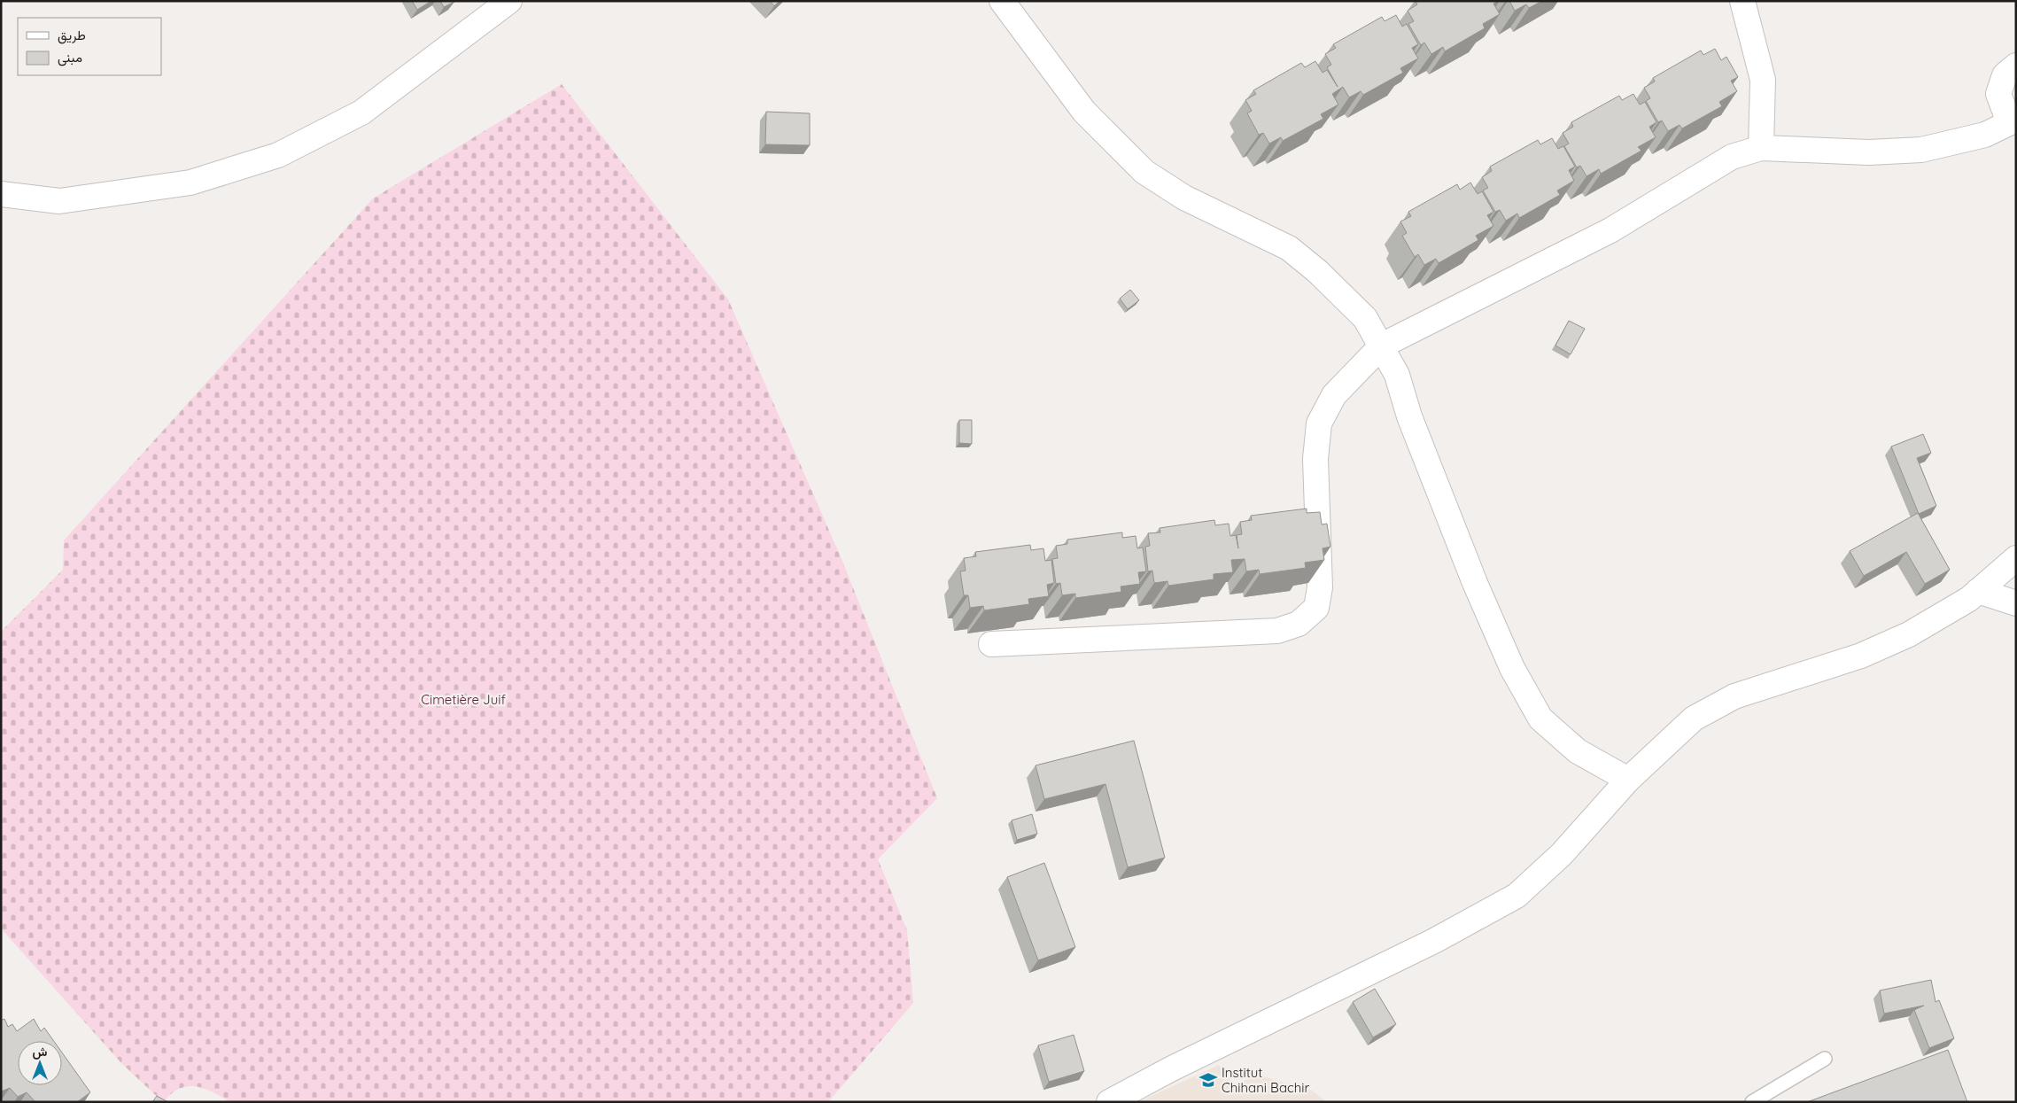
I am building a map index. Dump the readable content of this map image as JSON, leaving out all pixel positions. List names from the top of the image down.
{
  "parks": ["Cimetière Juif"],
  "places": {
    "school or university": ["Institut Chihani Bachir"]
  },
  "legend": ["طريق", "مبنى"],
  "north": "top"
}
